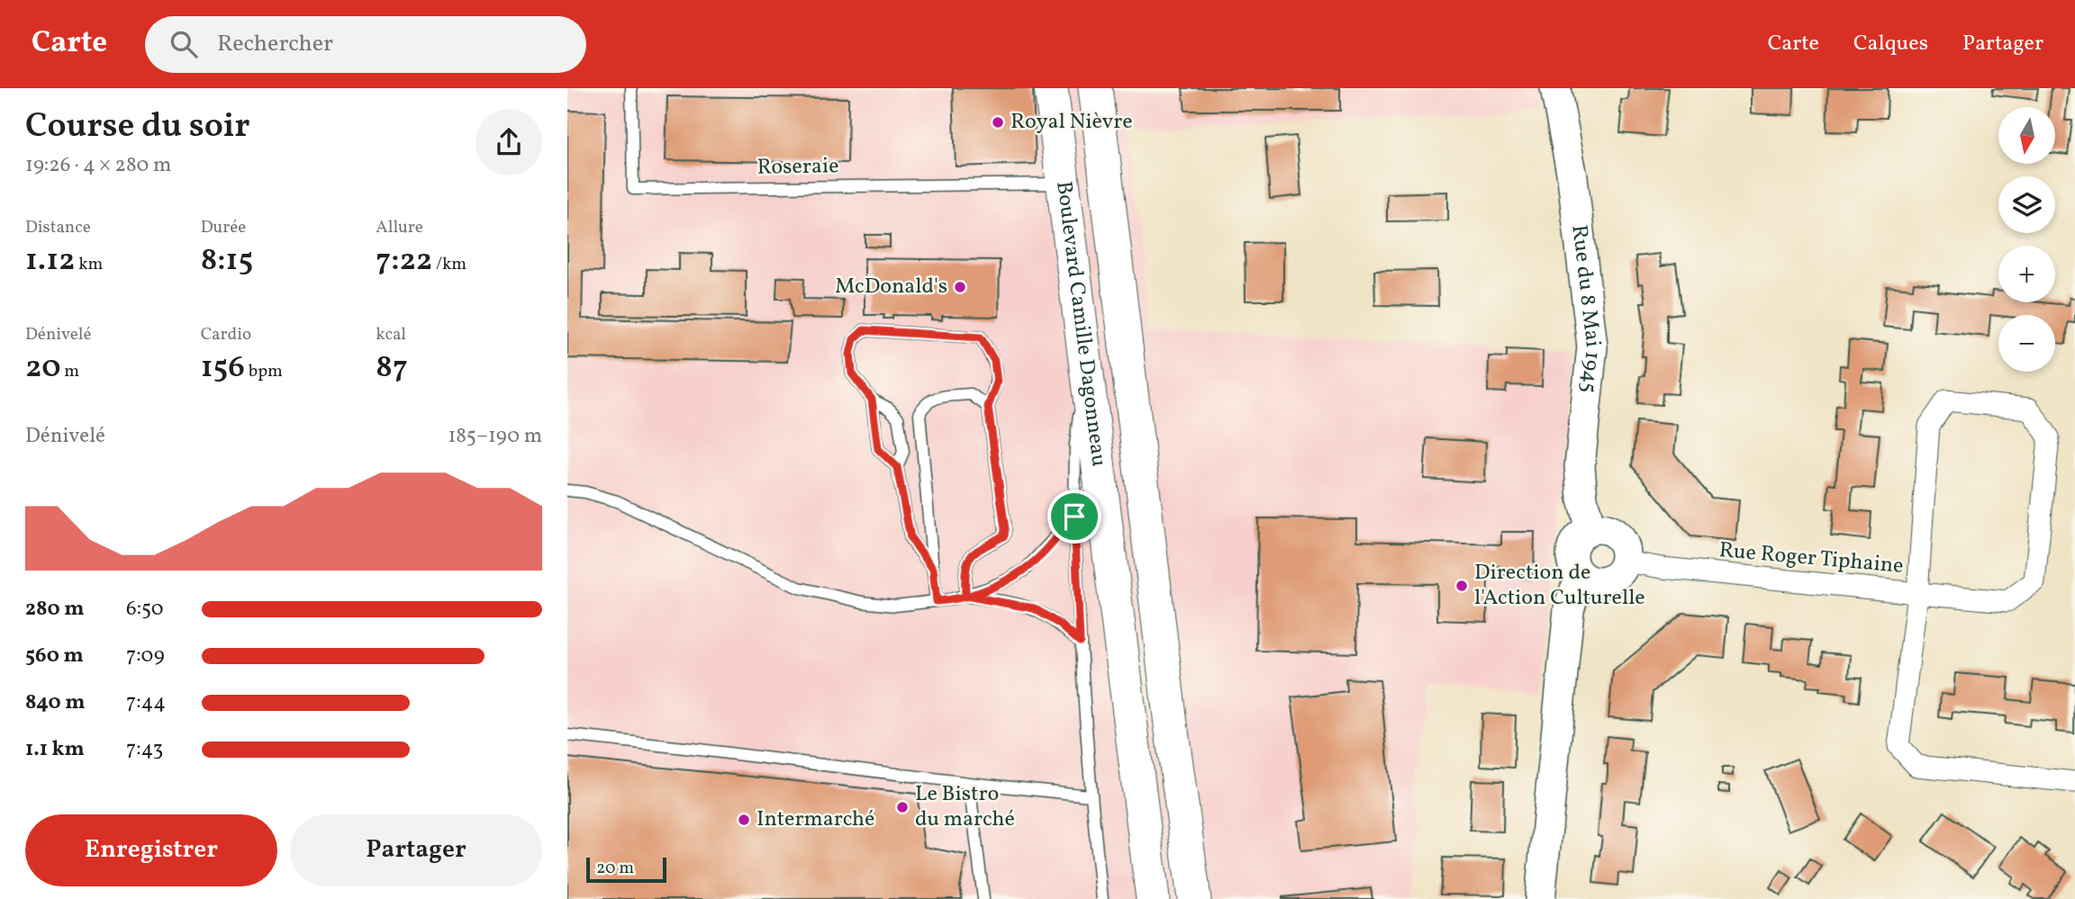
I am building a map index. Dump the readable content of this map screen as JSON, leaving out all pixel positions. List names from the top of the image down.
{
  "streets": {
    "main road": ["Boulevard Camille Dagonneau"],
    "street": ["Rue du 8 Mai 1945", "Rue Roger Tiphaine"],
    "lane": ["Roseraie"]
  },
  "crossings": [
    ["Roseraie", "Boulevard Camille Dagonneau"],
    ["Rue du 8 Mai 1945", "Rue Roger Tiphaine"]
  ],
  "places": [
    "Royal Nièvre",
    "McDonald's",
    "Direction de l'Action Culturelle",
    "Le Bistro du marché",
    "Intermarché"
  ],
  "scale_bar": "20 m",
  "north": "bottom",
  "page": {
    "header": "Carte",
    "search": "Rechercher",
    "nav": ["Carte", "Calques", "Partager"],
    "heading": ["Course du soir", "19:26 · 4 × 280 m"],
    "map_buttons": ["+", "−"],
    "stats": [
      ["Distance", "1.12 km"],
      ["Durée", "8:15"],
      ["Allure", "7:22 /km"],
      ["Dénivelé", "20 m"],
      ["Cardio", "156 bpm"],
      ["kcal", "87"]
    ],
    "chart": ["Dénivelé", "185–190 m"],
    "list": [
      {
        "name": "280 m",
        "note": "6:50"
      },
      {
        "name": "560 m",
        "note": "7:09"
      },
      {
        "name": "840 m",
        "note": "7:44"
      },
      {
        "name": "1.1 km",
        "note": "7:43"
      }
    ],
    "buttons": ["Enregistrer", "Partager"],
    "scale": "20 m"
  }
}
